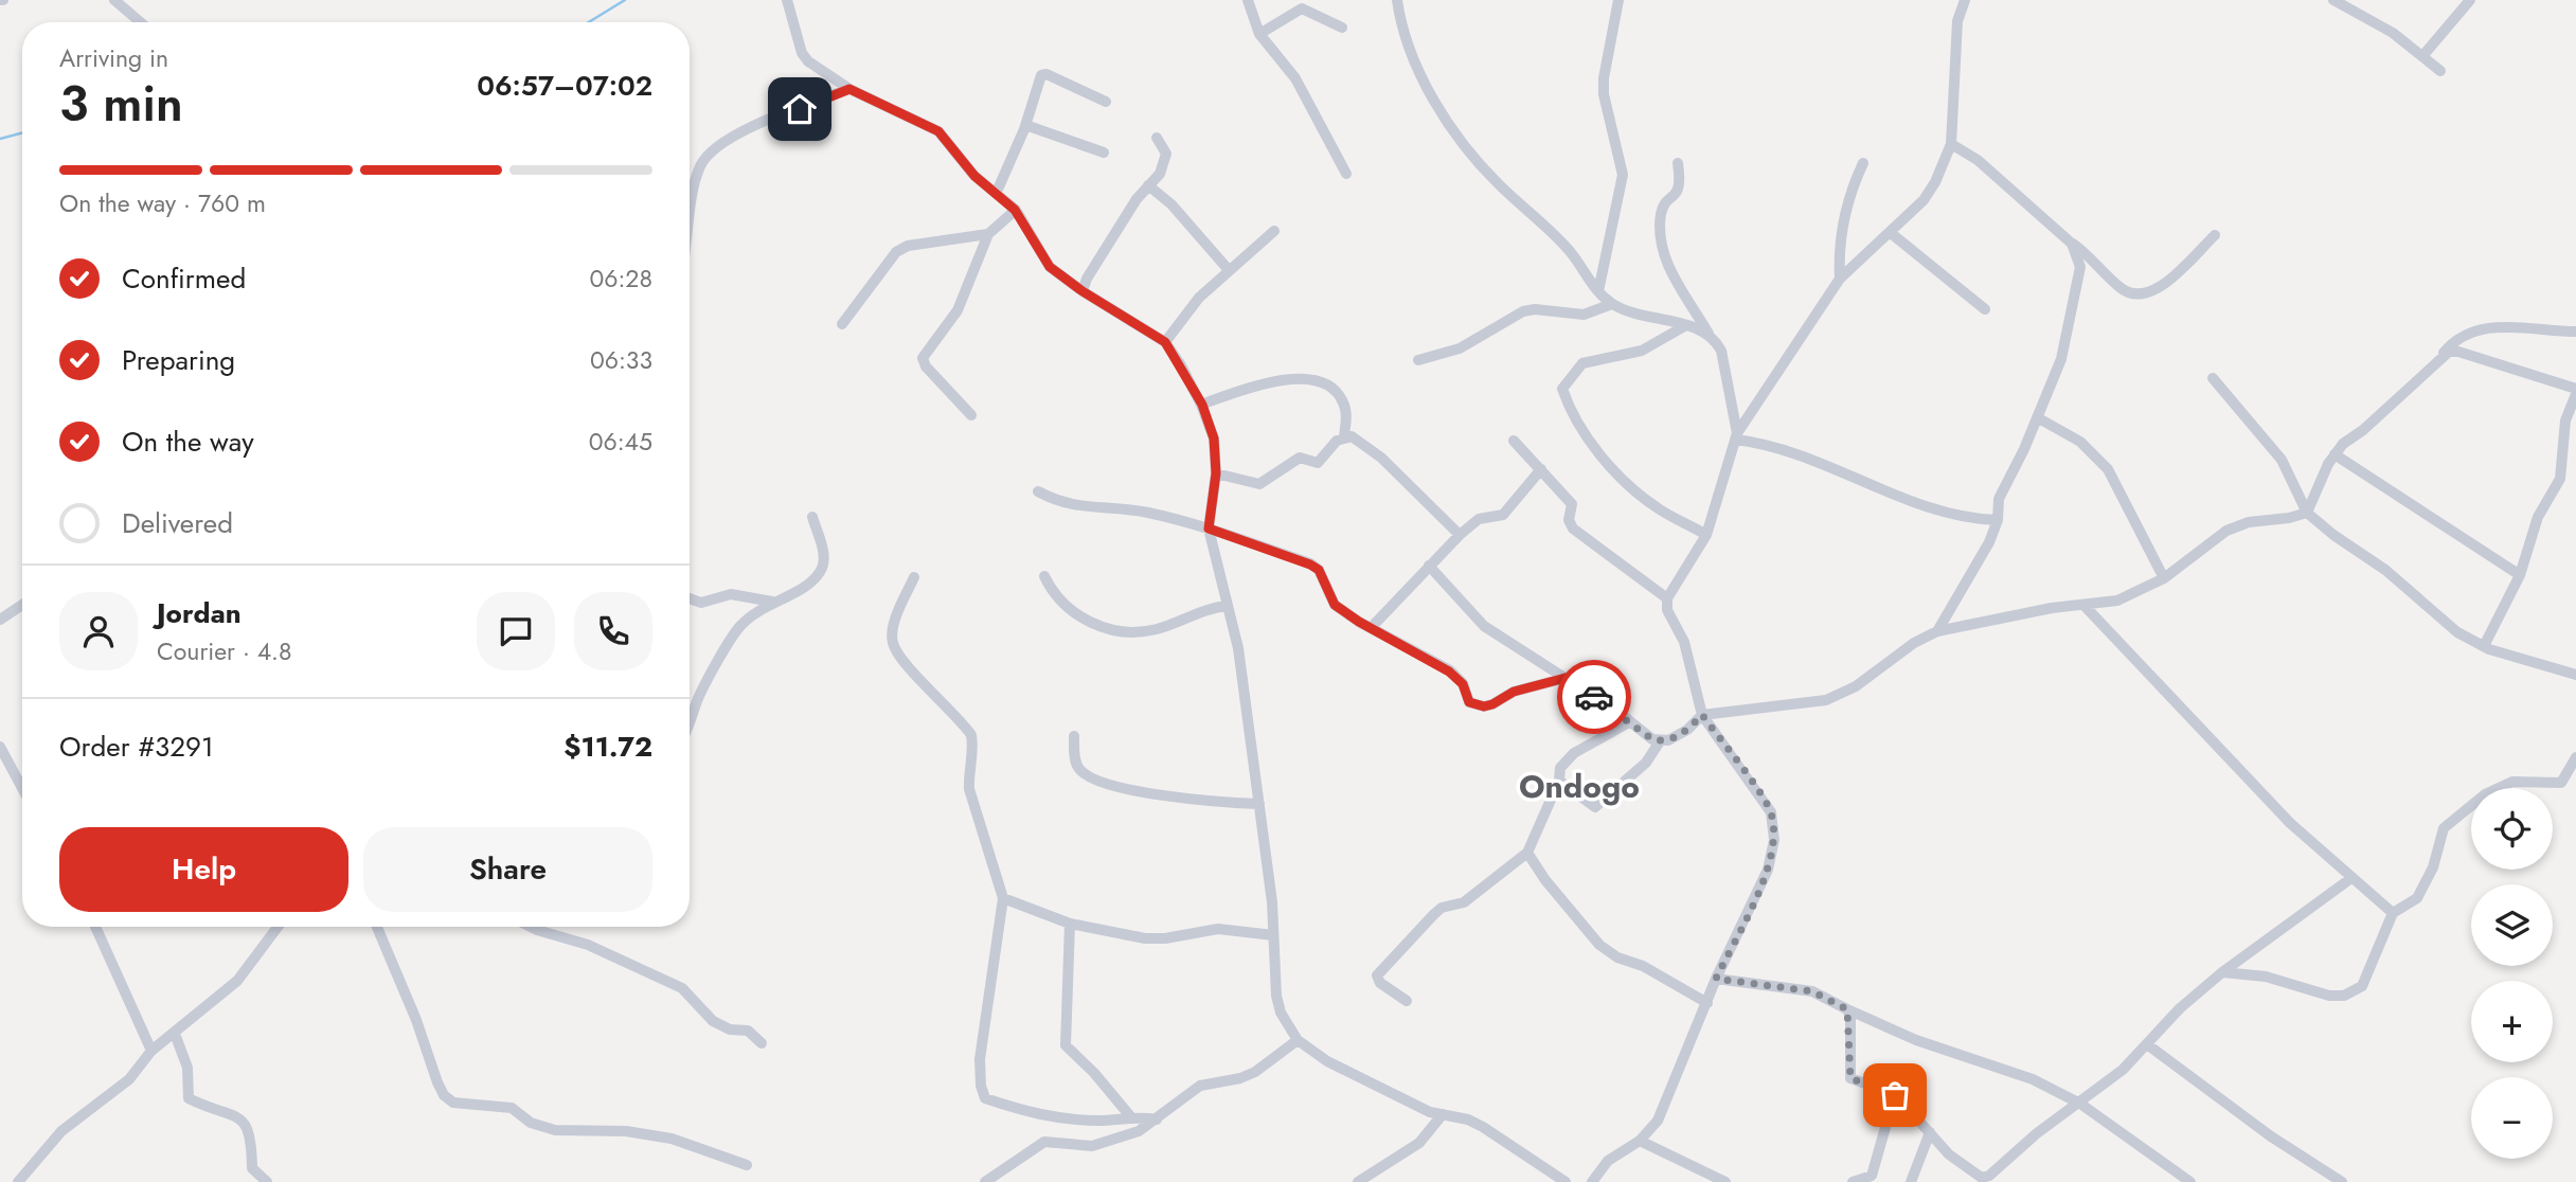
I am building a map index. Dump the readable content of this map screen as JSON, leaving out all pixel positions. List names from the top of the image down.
{
  "districts": ["Ondogo"],
  "page": {
    "heading": ["3 min", "Arriving in", "06:57–07:02"],
    "panel": [
      "Jordan",
      "Courier · 4.8",
      "Order #3291",
      "$11.72"
    ],
    "bar": "On the way · 760 m",
    "list": [
      ["Confirmed", "06:28"],
      ["Preparing", "06:33"],
      ["On the way", "06:45"],
      "Delivered"
    ],
    "map_buttons": ["+", "−"],
    "buttons": ["Help", "Share"]
  }
}
